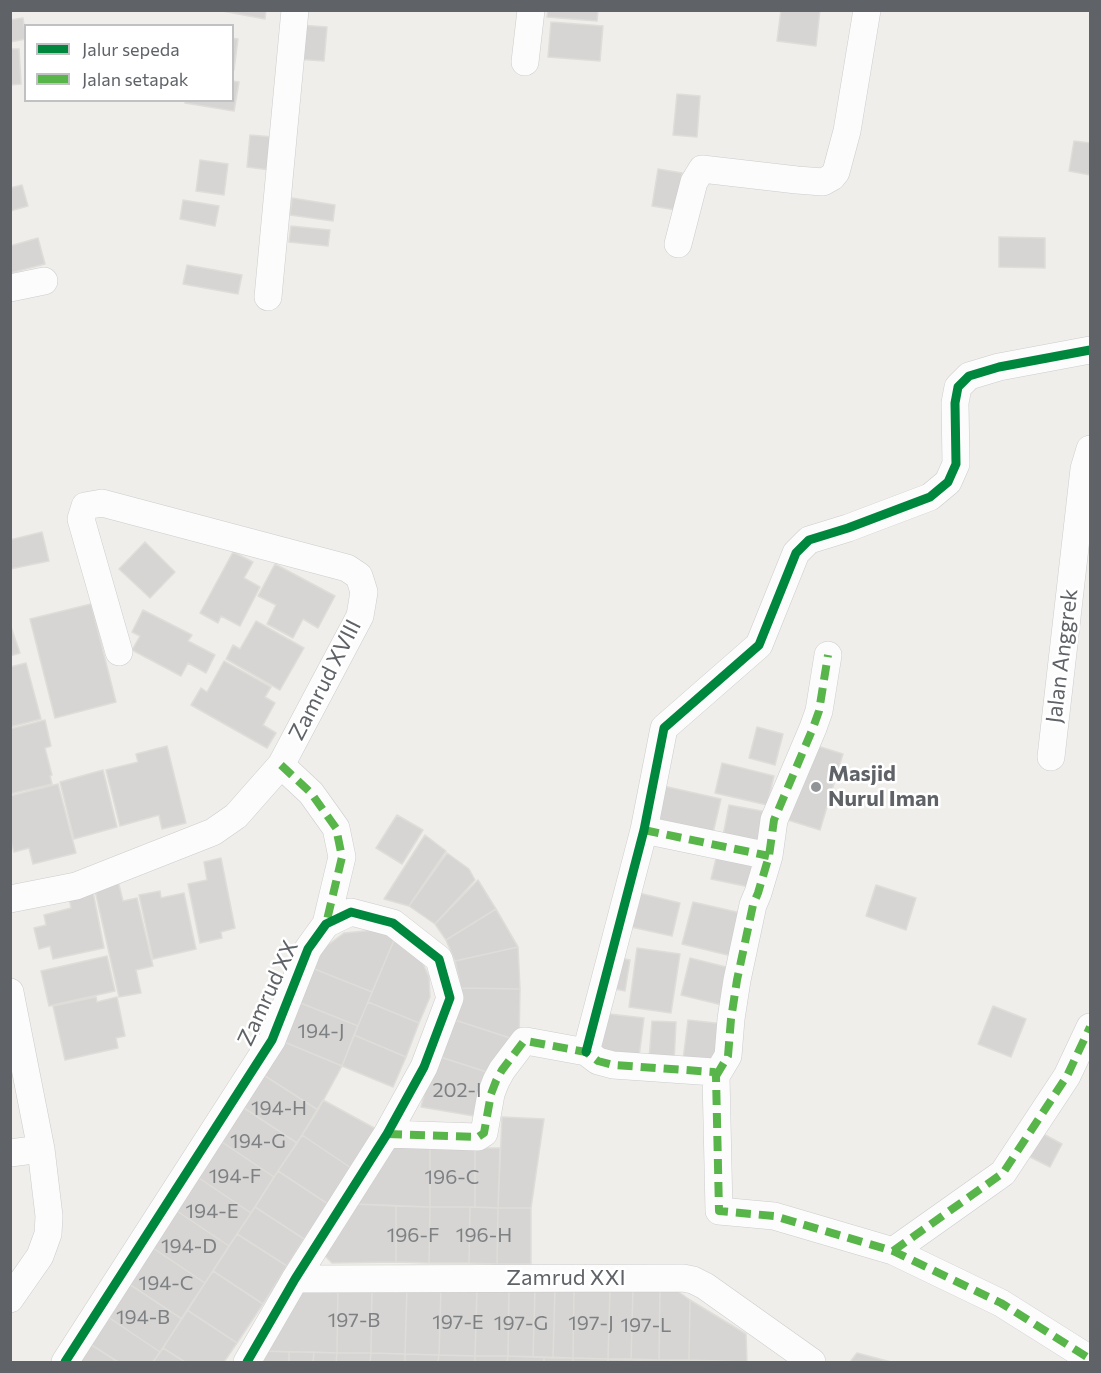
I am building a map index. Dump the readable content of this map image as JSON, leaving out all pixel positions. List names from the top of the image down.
{
  "streets": {
    "street": [
      "Jalan Anggrek",
      "Zamrud XVIII",
      "Zamrud XX",
      "Zamrud XXI"
    ]
  },
  "crossings": [
    ["Zamrud XX", "Zamrud XXI"]
  ],
  "places": ["Masjid Nurul Iman"],
  "house_numbers": [
    "194-J",
    "202-I",
    "194-H",
    "194-G",
    "194-F",
    "196-C",
    "194-E",
    "196-F",
    "196-H",
    "194-D",
    "194-C",
    "194-B",
    "197-B",
    "197-E",
    "197-G",
    "197-J",
    "197-L"
  ],
  "legend": ["Jalur sepeda", "Jalan setapak"]
}
